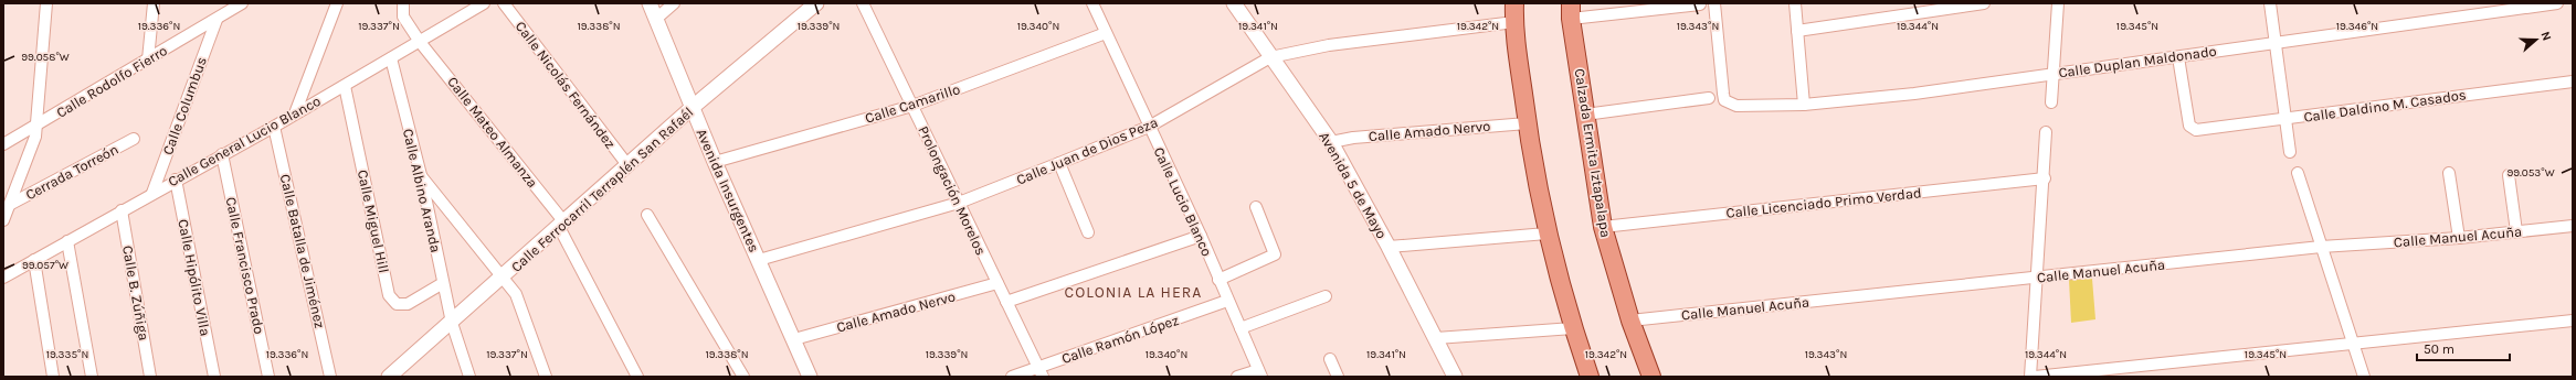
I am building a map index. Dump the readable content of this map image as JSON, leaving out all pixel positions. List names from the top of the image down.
{
  "streets": {
    "main road": ["Calzada Ermita Iztapalapa"],
    "street": [
      "Calle Duplan Maldonado",
      "Calle Rodolfo Fierro",
      "Calle Nicolás Fernández",
      "Calle Camarillo",
      "Calle Columbus",
      "Calle Daldino M. Casados",
      "Calle Amado Nervo",
      "Calle Mateo Almanza",
      "Calle General Lucio Blanco",
      "Calle Juan de Dios Peza",
      "Cerrada Torreón",
      "Avenida 5 de Mayo",
      "Calle Ferrocarril Terraplén San Rafaél",
      "Calle Albino Aranda",
      "Avenida Insurgentes",
      "Prolongación Morelos",
      "Calle Lucio Blanco",
      "Calle Licenciado Primo Verdad",
      "Calle Miguel Hill",
      "Calle Manuel Acuña",
      "Calle Batalla de Jiménez",
      "Calle Francisco Prado",
      "Calle Hipólito Villa",
      "Calle B. Zúñiga",
      "Calle Ramón López"
    ]
  },
  "crossings": [
    ["Calle Duplan Maldonado", "Calle Daldino M. Casados"],
    ["Calle Rodolfo Fierro", "Calle Columbus"],
    ["Calle Nicolás Fernández", "Calle Ferrocarril Terraplén San Rafaél"],
    ["Calle Camarillo", "Avenida Insurgentes"],
    ["Calle Camarillo", "Prolongación Morelos"],
    ["Calle Camarillo", "Calle Lucio Blanco"],
    ["Calle Columbus", "Calle General Lucio Blanco"],
    ["Calle Amado Nervo", "Avenida 5 de Mayo"],
    ["Calle Amado Nervo", "Avenida Insurgentes"],
    ["Calle Amado Nervo", "Prolongación Morelos"],
    ["Calle Mateo Almanza", "Calle General Lucio Blanco"],
    ["Calle Mateo Almanza", "Calle Ferrocarril Terraplén San Rafaél"],
    ["Calle General Lucio Blanco", "Calle Albino Aranda"],
    ["Calle General Lucio Blanco", "Calle Miguel Hill"],
    ["Calle General Lucio Blanco", "Calle Batalla de Jiménez"],
    ["Calle General Lucio Blanco", "Calle Francisco Prado"],
    ["Calle General Lucio Blanco", "Calle Hipólito Villa"],
    ["Calle General Lucio Blanco", "Calle B. Zúñiga"],
    ["Calle Juan de Dios Peza", "Avenida 5 de Mayo"],
    ["Calle Juan de Dios Peza", "Avenida Insurgentes"],
    ["Calle Juan de Dios Peza", "Prolongación Morelos"],
    ["Calle Juan de Dios Peza", "Calle Lucio Blanco"],
    ["Calzada Ermita Iztapalapa", "Calle Licenciado Primo Verdad"],
    ["Calzada Ermita Iztapalapa", "Calle Manuel Acuña"],
    ["Calle Ferrocarril Terraplén San Rafaél", "Calle Albino Aranda"],
    ["Calle Ferrocarril Terraplén San Rafaél", "Avenida Insurgentes"],
    ["Calle Albino Aranda", "Calle Miguel Hill"],
    ["Prolongación Morelos", "Calle Ramón López"],
    ["Calle Lucio Blanco", "Calle Ramón López"]
  ],
  "districts": ["COLONIA LA HERA"],
  "scale_bar": "50 m",
  "north": "right",
  "coordinates": [
    "19.336°N",
    "19.337°N",
    "19.341°N",
    "19.342°N",
    "19.343°N",
    "19.345°N",
    "19.346°N",
    "19.338°N",
    "19.339°N",
    "19.340°N",
    "19.344°N",
    "99.058°W",
    "99.053°W",
    "99.057°W",
    "19.335°N"
  ]
}
